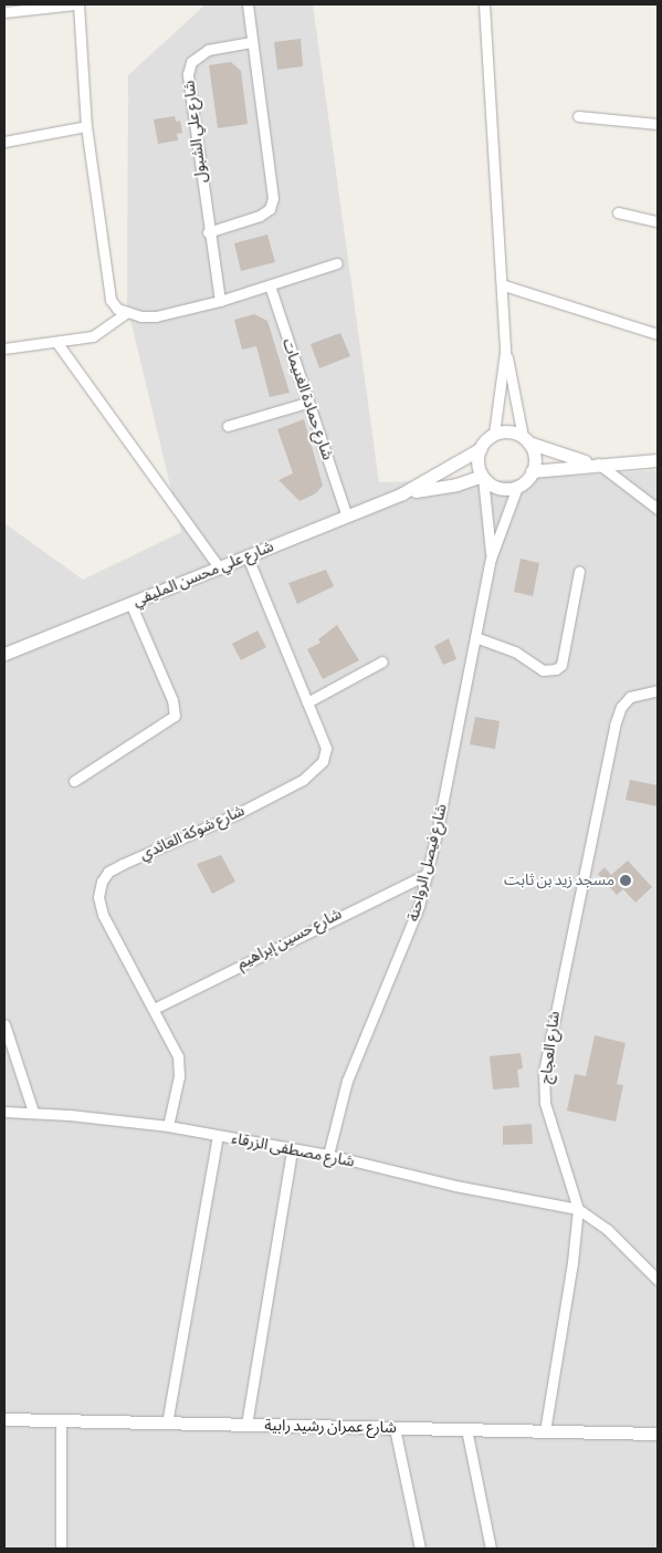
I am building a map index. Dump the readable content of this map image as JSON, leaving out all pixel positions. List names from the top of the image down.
{
  "streets": {
    "street": [
      "شارع علي الشبول",
      "شارع حمادة الغنيمات",
      "شارع علي محسن المليفي",
      "شارع شوكة العائدي",
      "شارع فيصل الرواحنة",
      "شارع حسين إبراهيم",
      "شارع العجاج",
      "شارع مصطفى الزرقاء",
      "شارع عمران رشيد رابية"
    ]
  },
  "crossings": [
    ["شارع حمادة الغنيمات", "شارع علي محسن المليفي"],
    ["شارع علي محسن المليفي", "شارع شوكة العائدي"],
    ["شارع علي محسن المليفي", "شارع فيصل الرواحنة"],
    ["شارع شوكة العائدي", "شارع حسين إبراهيم"],
    ["شارع شوكة العائدي", "شارع مصطفى الزرقاء"],
    ["شارع فيصل الرواحنة", "شارع حسين إبراهيم"],
    ["شارع فيصل الرواحنة", "شارع مصطفى الزرقاء"],
    ["شارع العجاج", "شارع مصطفى الزرقاء"],
    ["شارع العجاج", "شارع عمران رشيد رابية"]
  ],
  "places": ["مسجد زيد بن ثابت"]
}
